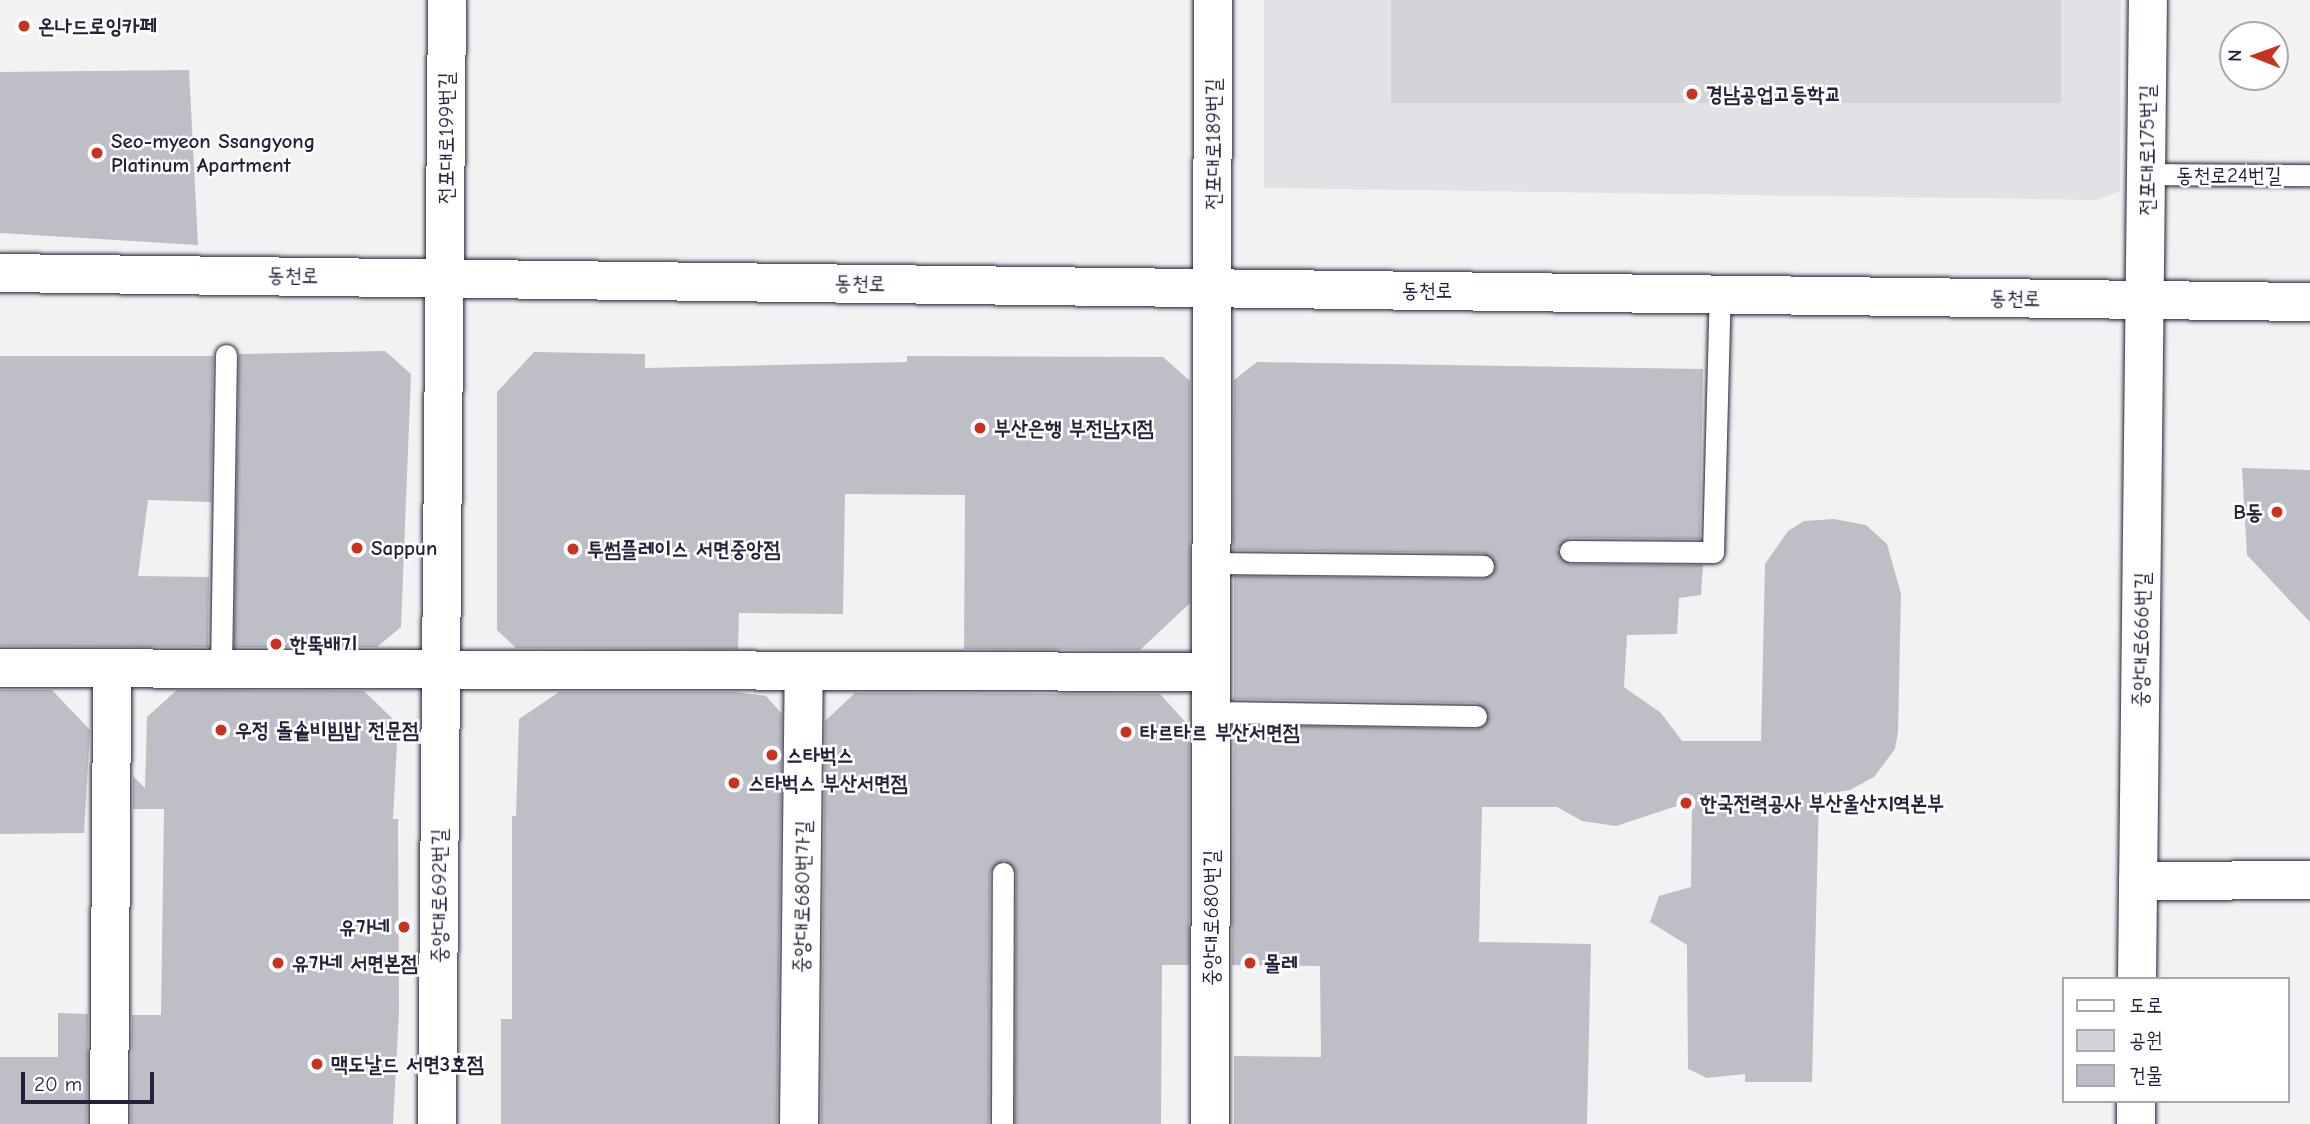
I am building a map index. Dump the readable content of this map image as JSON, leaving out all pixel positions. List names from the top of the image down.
{
  "streets": {
    "street": [
      "전포대로199번길",
      "전포대로189번길",
      "전포대로175번길",
      "동천로",
      "중앙대로666번길",
      "중앙대로692번길",
      "중앙대로680번가길",
      "중앙대로680번길"
    ],
    "lane": ["동천로24번길"]
  },
  "crossings": [
    ["전포대로199번길", "동천로"],
    ["전포대로199번길", "중앙대로692번길"],
    ["전포대로189번길", "동천로"],
    ["전포대로189번길", "중앙대로680번길"],
    ["전포대로175번길", "동천로24번길"],
    ["전포대로175번길", "동천로"],
    ["전포대로175번길", "중앙대로666번길"],
    ["동천로", "중앙대로666번길"],
    ["동천로", "중앙대로692번길"],
    ["동천로", "중앙대로680번길"]
  ],
  "places": [
    "온나드로잉카페",
    "경남공업고등학교",
    "Seo-myeon Ssangyong Platinum Apartment",
    "부산은행 부전남지점",
    "B동",
    "Sappun",
    "투썸플레이스 서면중앙점",
    "한뚝배기",
    "우정 돌솥비빔밥 전문점",
    "타르타르 부산서면점",
    "스타벅스",
    "스타벅스 부산서면점",
    "한국전력공사 부산울산지역본부",
    "유가네",
    "유가네 서면본점",
    "몰레",
    "맥도날드 서면3호점"
  ],
  "legend": ["도로", "공원", "건물"],
  "scale_bar": "20 m",
  "north": "left"
}
